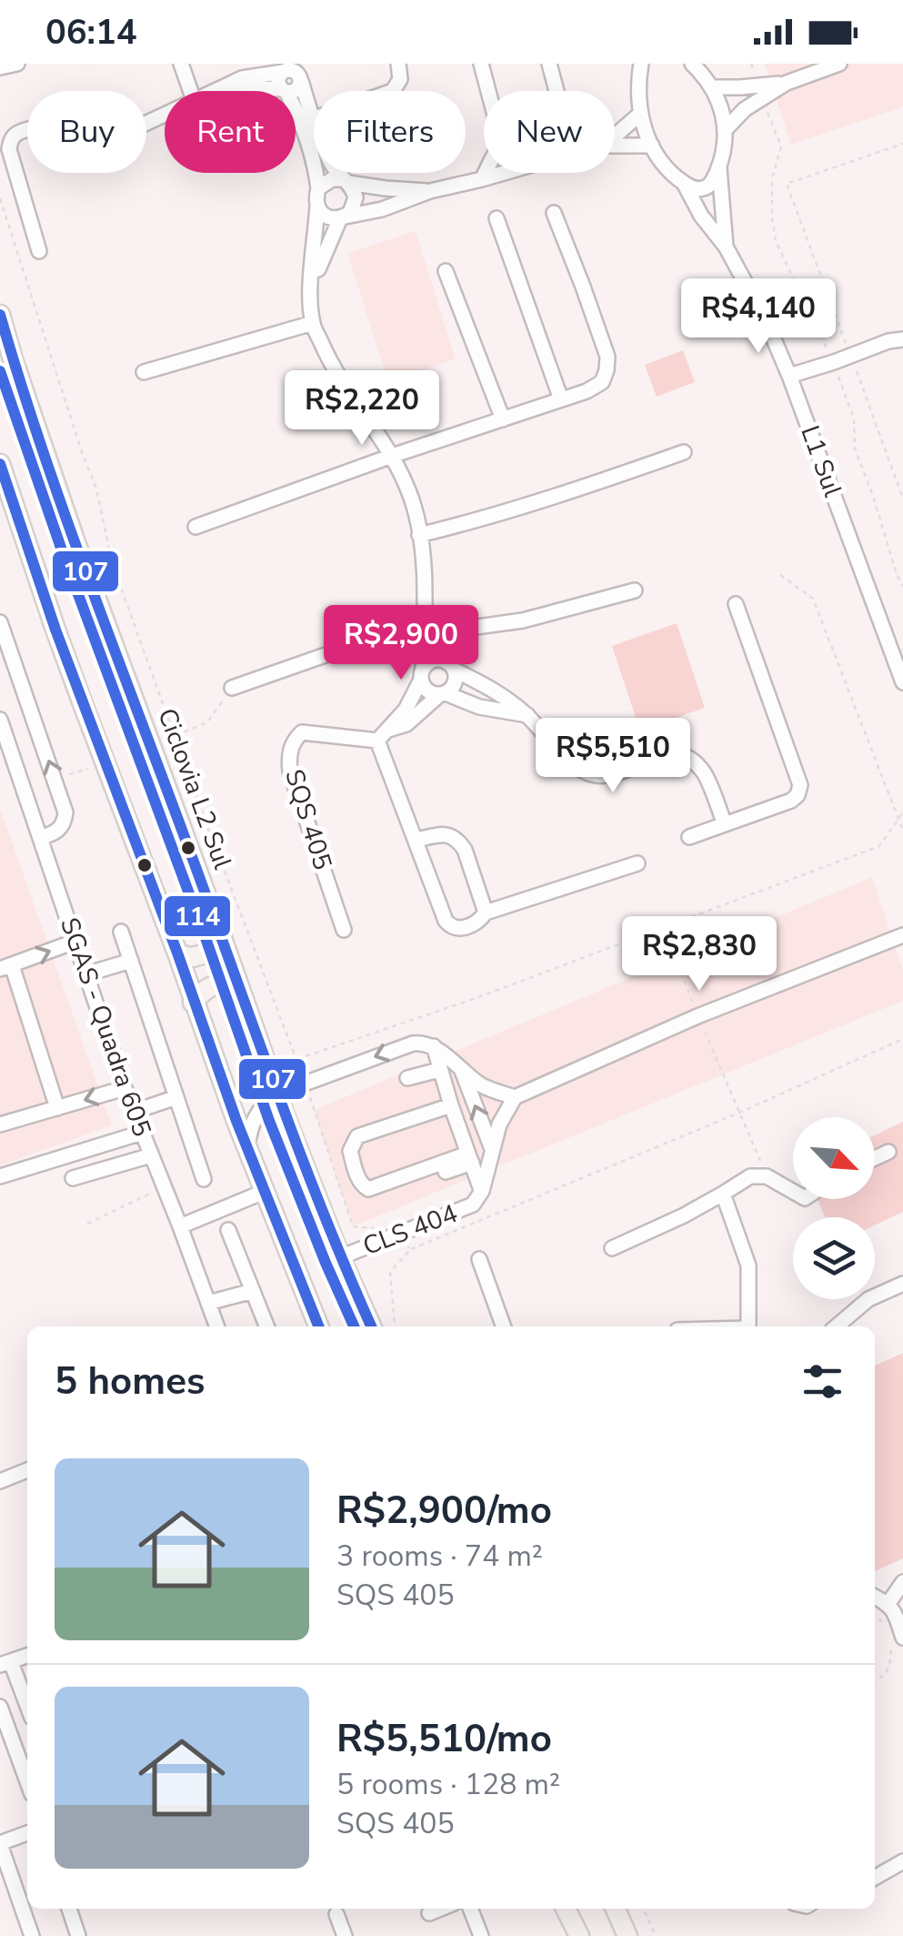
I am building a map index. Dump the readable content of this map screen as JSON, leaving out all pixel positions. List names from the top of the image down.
{
  "streets": {
    "street": [
      "L1 Sul",
      "SQS 405",
      "SGAS - Quadra 605",
      "CLS 404"
    ],
    "path": ["Ciclovia L2 Sul"]
  },
  "crossings": [
    ["Ciclovia L2 Sul", "CLS 404"]
  ],
  "lines": ["transit line 107", "transit line 114"],
  "north": "bottom right",
  "page": {
    "status": "06:14",
    "chip": [
      "Buy",
      "Rent",
      "Filters",
      "New"
    ],
    "price": [
      "R$4,140",
      "R$2,220",
      "R$2,900",
      "R$5,510",
      "R$2,830"
    ],
    "heading": "5 homes",
    "list": [
      {
        "name": "R$2,900/mo",
        "note": "3 rooms · 74 m² · SQS 405"
      },
      {
        "name": "R$5,510/mo",
        "note": "5 rooms · 128 m² · SQS 405"
      }
    ]
  }
}
